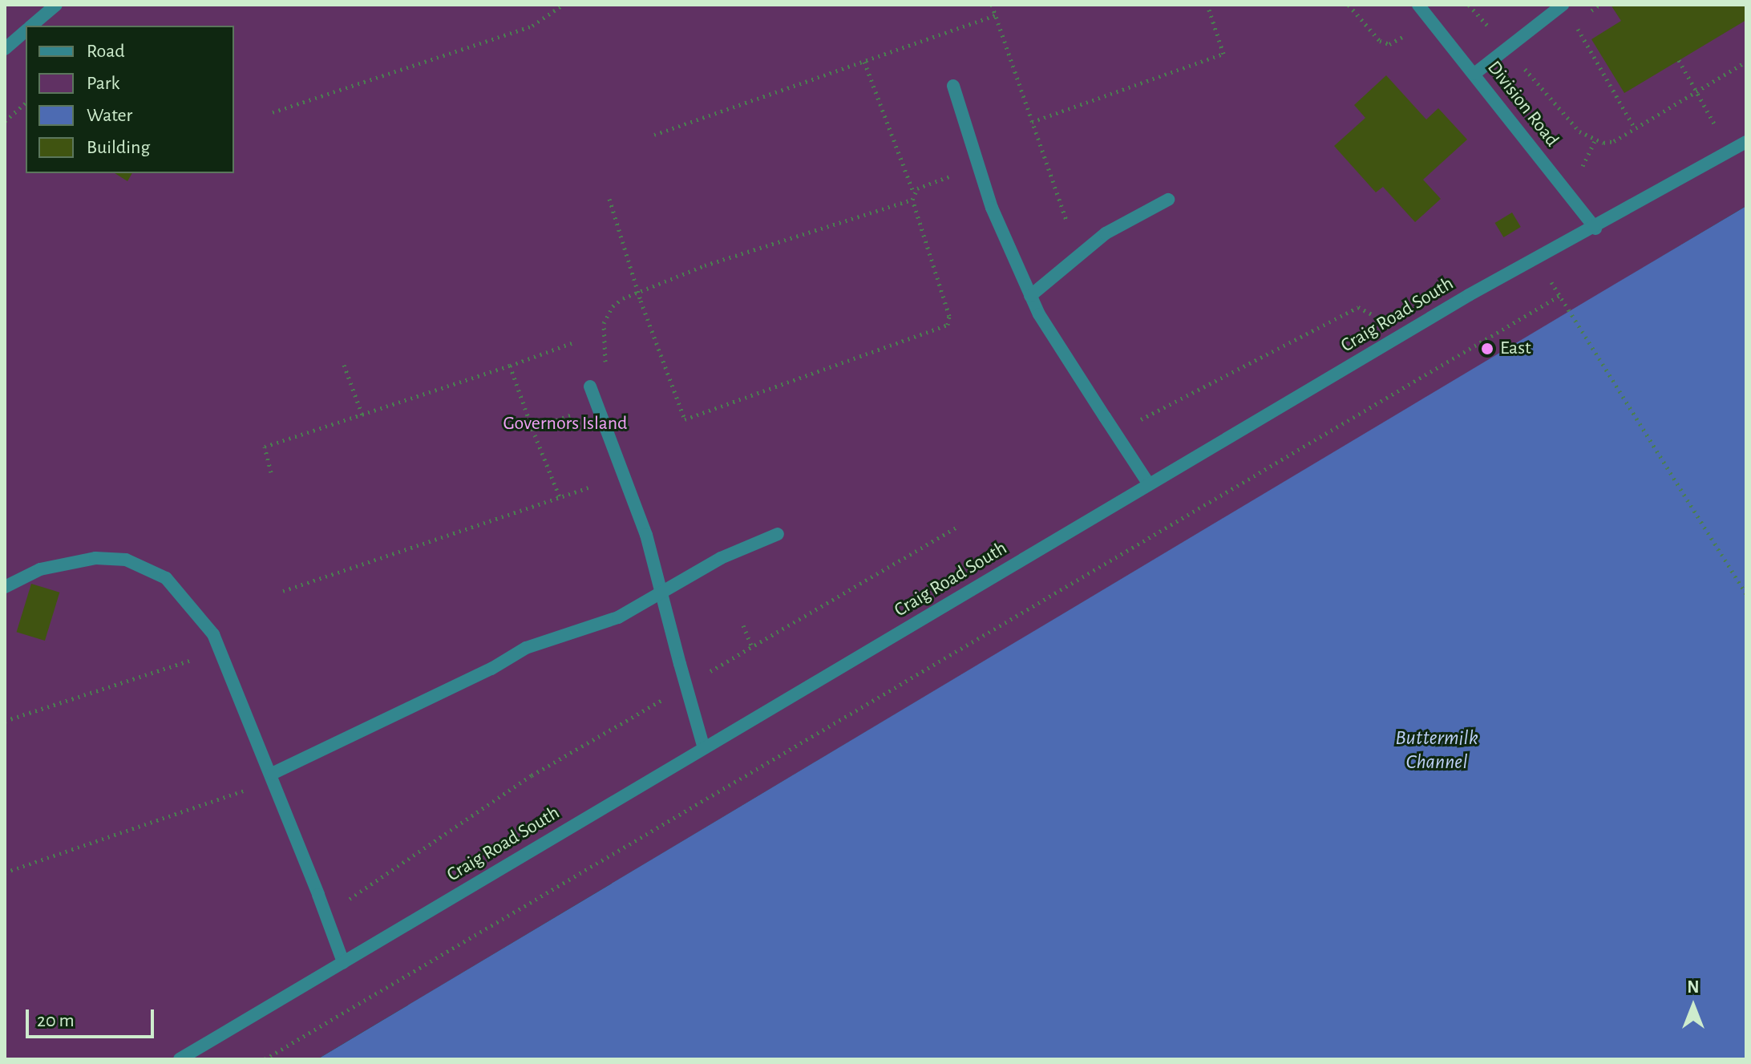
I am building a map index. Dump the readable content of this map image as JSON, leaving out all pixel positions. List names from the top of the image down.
{
  "streets": {
    "street": ["Division Road", "Craig Road South"]
  },
  "crossings": [
    ["Division Road", "Craig Road South"]
  ],
  "water": ["Buttermilk Channel"],
  "parks": ["Governors Island"],
  "places": ["East"],
  "legend": [
    "Road",
    "Park",
    "Water",
    "Building"
  ],
  "scale_bar": "20 m",
  "north": "top"
}
